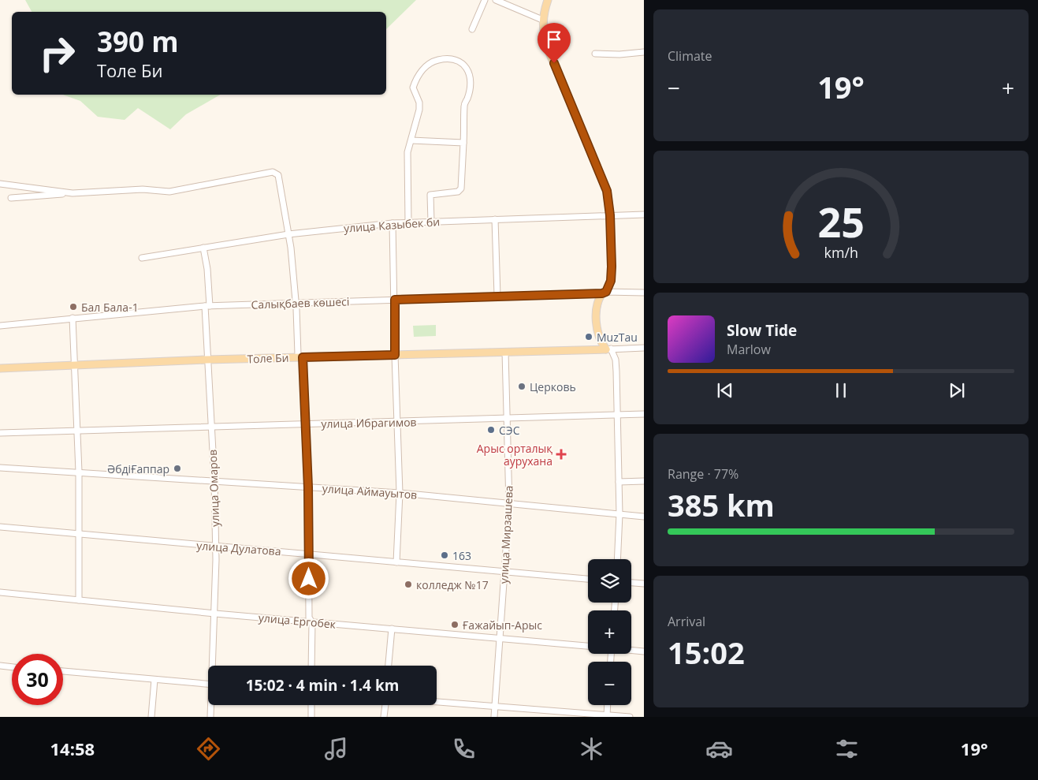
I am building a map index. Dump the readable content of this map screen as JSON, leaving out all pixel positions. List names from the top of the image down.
{
  "streets": {
    "main road": ["Толе Би"],
    "street": [
      "улица Казыбек би",
      "Салықбаев көшесі",
      "улица Ибрагимов",
      "улица Омаров",
      "улица Аймауытов",
      "улица Мирзашева",
      "улица Дулатова",
      "улица Ергобек"
    ]
  },
  "crossings": [
    ["улица Казыбек би", "улица Омаров"],
    ["Салықбаев көшесі", "улица Омаров"],
    ["Толе Би", "улица Омаров"],
    ["Толе Би", "улица Мирзашева"],
    ["улица Ибрагимов", "улица Омаров"],
    ["улица Ибрагимов", "улица Мирзашева"],
    ["улица Омаров", "улица Аймауытов"],
    ["улица Омаров", "улица Дулатова"],
    ["улица Омаров", "улица Ергобек"],
    ["улица Аймауытов", "улица Мирзашева"],
    ["улица Мирзашева", "улица Дулатова"],
    ["улица Мирзашева", "улица Ергобек"]
  ],
  "places": {
    "other": [
      "Бал Бала-1",
      "MuzTau",
      "Церковь",
      "СЭС",
      "ӘбдіҒаппар",
      "163",
      "колледж №17",
      "Ғажайып-Арыс"
    ],
    "health": ["Арыс орталық аурухана"]
  },
  "page": {
    "tile": [
      "Climate",
      ["Range · 77%", "385 km"],
      ["Arrival", "15:02"]
    ],
    "turn": ["390 m", "Толе Би"],
    "heat": ["−", "19°", "+"],
    "song": ["Slow Tide", "Marlow"],
    "map_buttons": ["+", "−"],
    "limit": "30",
    "trip": "15:02 · 4 min · 1.4 km",
    "tabs": ["14:58", "19°"],
    "gauge": ["25", "km/h"]
  }
}
